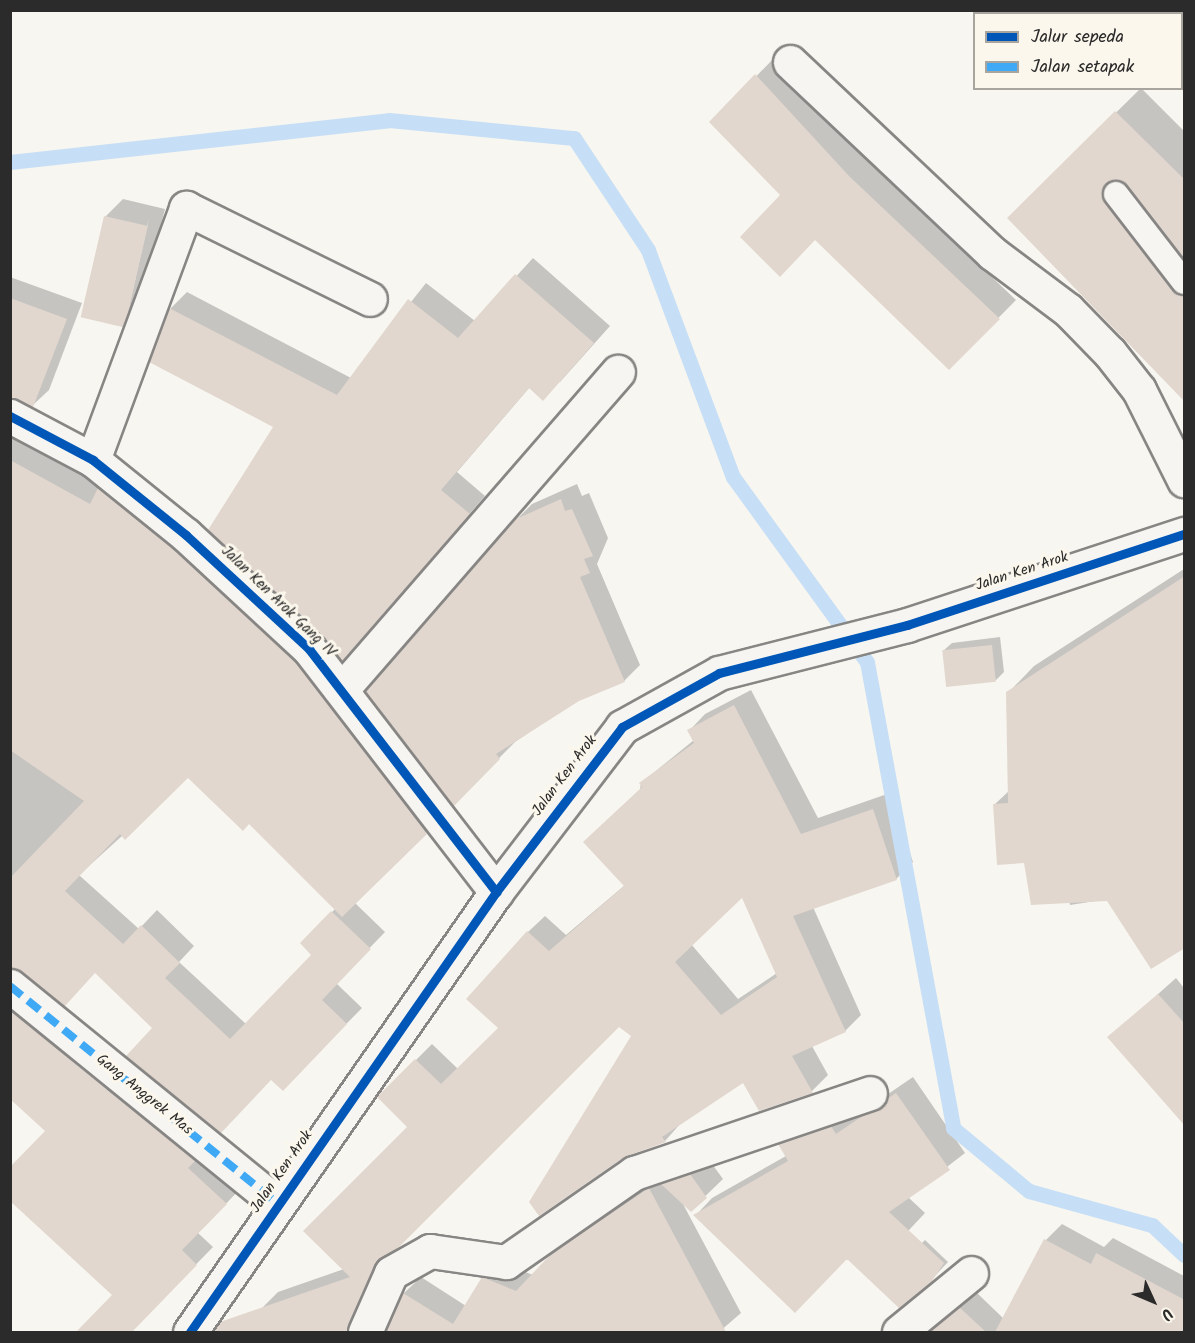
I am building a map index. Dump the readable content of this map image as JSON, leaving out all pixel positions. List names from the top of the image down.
{
  "streets": {
    "street": ["Jalan Ken Arok", "Jalan Ken Arok Gang IV", "Gang Anggrek Mas"]
  },
  "crossings": [
    ["Jalan Ken Arok", "Jalan Ken Arok Gang IV"],
    ["Jalan Ken Arok", "Gang Anggrek Mas"]
  ],
  "legend": ["Jalur sepeda", "Jalan setapak"],
  "north": "bottom right"
}
